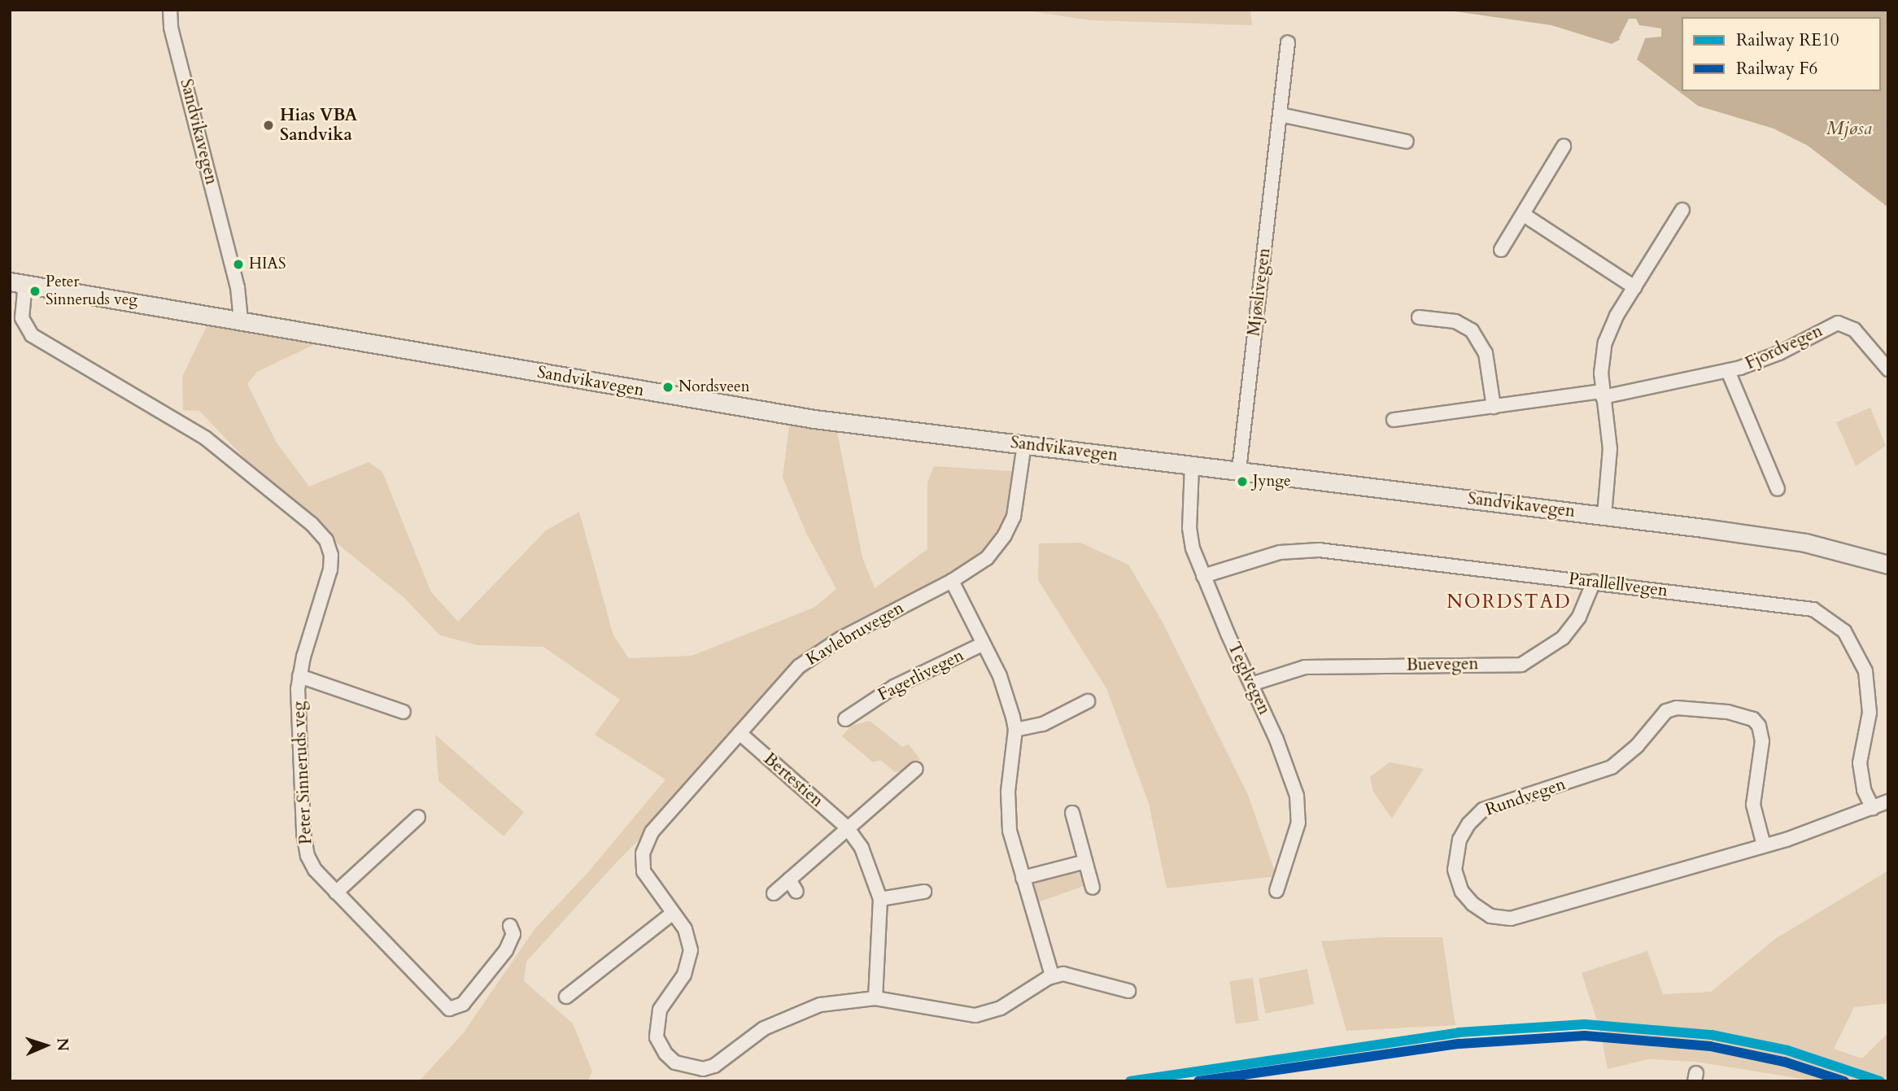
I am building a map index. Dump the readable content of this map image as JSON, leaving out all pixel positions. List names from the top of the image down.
{
  "streets": {
    "main road": ["Sandvikavegen"],
    "street": [
      "Mjøslivegen",
      "Fjordvegen",
      "Parallellvegen",
      "Kavlebruvegen",
      "Buevegen",
      "Fagerlivegen",
      "Teglvegen",
      "Peter Sinneruds veg",
      "Bertestien",
      "Rundvegen"
    ]
  },
  "crossings": [
    ["Sandvikavegen", "Mjøslivegen"],
    ["Sandvikavegen", "Kavlebruvegen"],
    ["Sandvikavegen", "Teglvegen"],
    ["Sandvikavegen", "Peter Sinneruds veg"],
    ["Parallellvegen", "Buevegen"],
    ["Parallellvegen", "Teglvegen"],
    ["Parallellvegen", "Rundvegen"],
    ["Kavlebruvegen", "Fagerlivegen"],
    ["Kavlebruvegen", "Bertestien"],
    ["Buevegen", "Teglvegen"]
  ],
  "districts": ["NORDSTAD"],
  "water": ["Mjøsa"],
  "places": [
    "Hias VBA Sandvika",
    "HIAS",
    "Peter Sinneruds veg",
    "Nordsveen",
    "Jynge"
  ],
  "lines": ["rail line RE10", "rail line F6"],
  "legend": ["Railway RE10", "Railway F6"],
  "north": "right"
}
